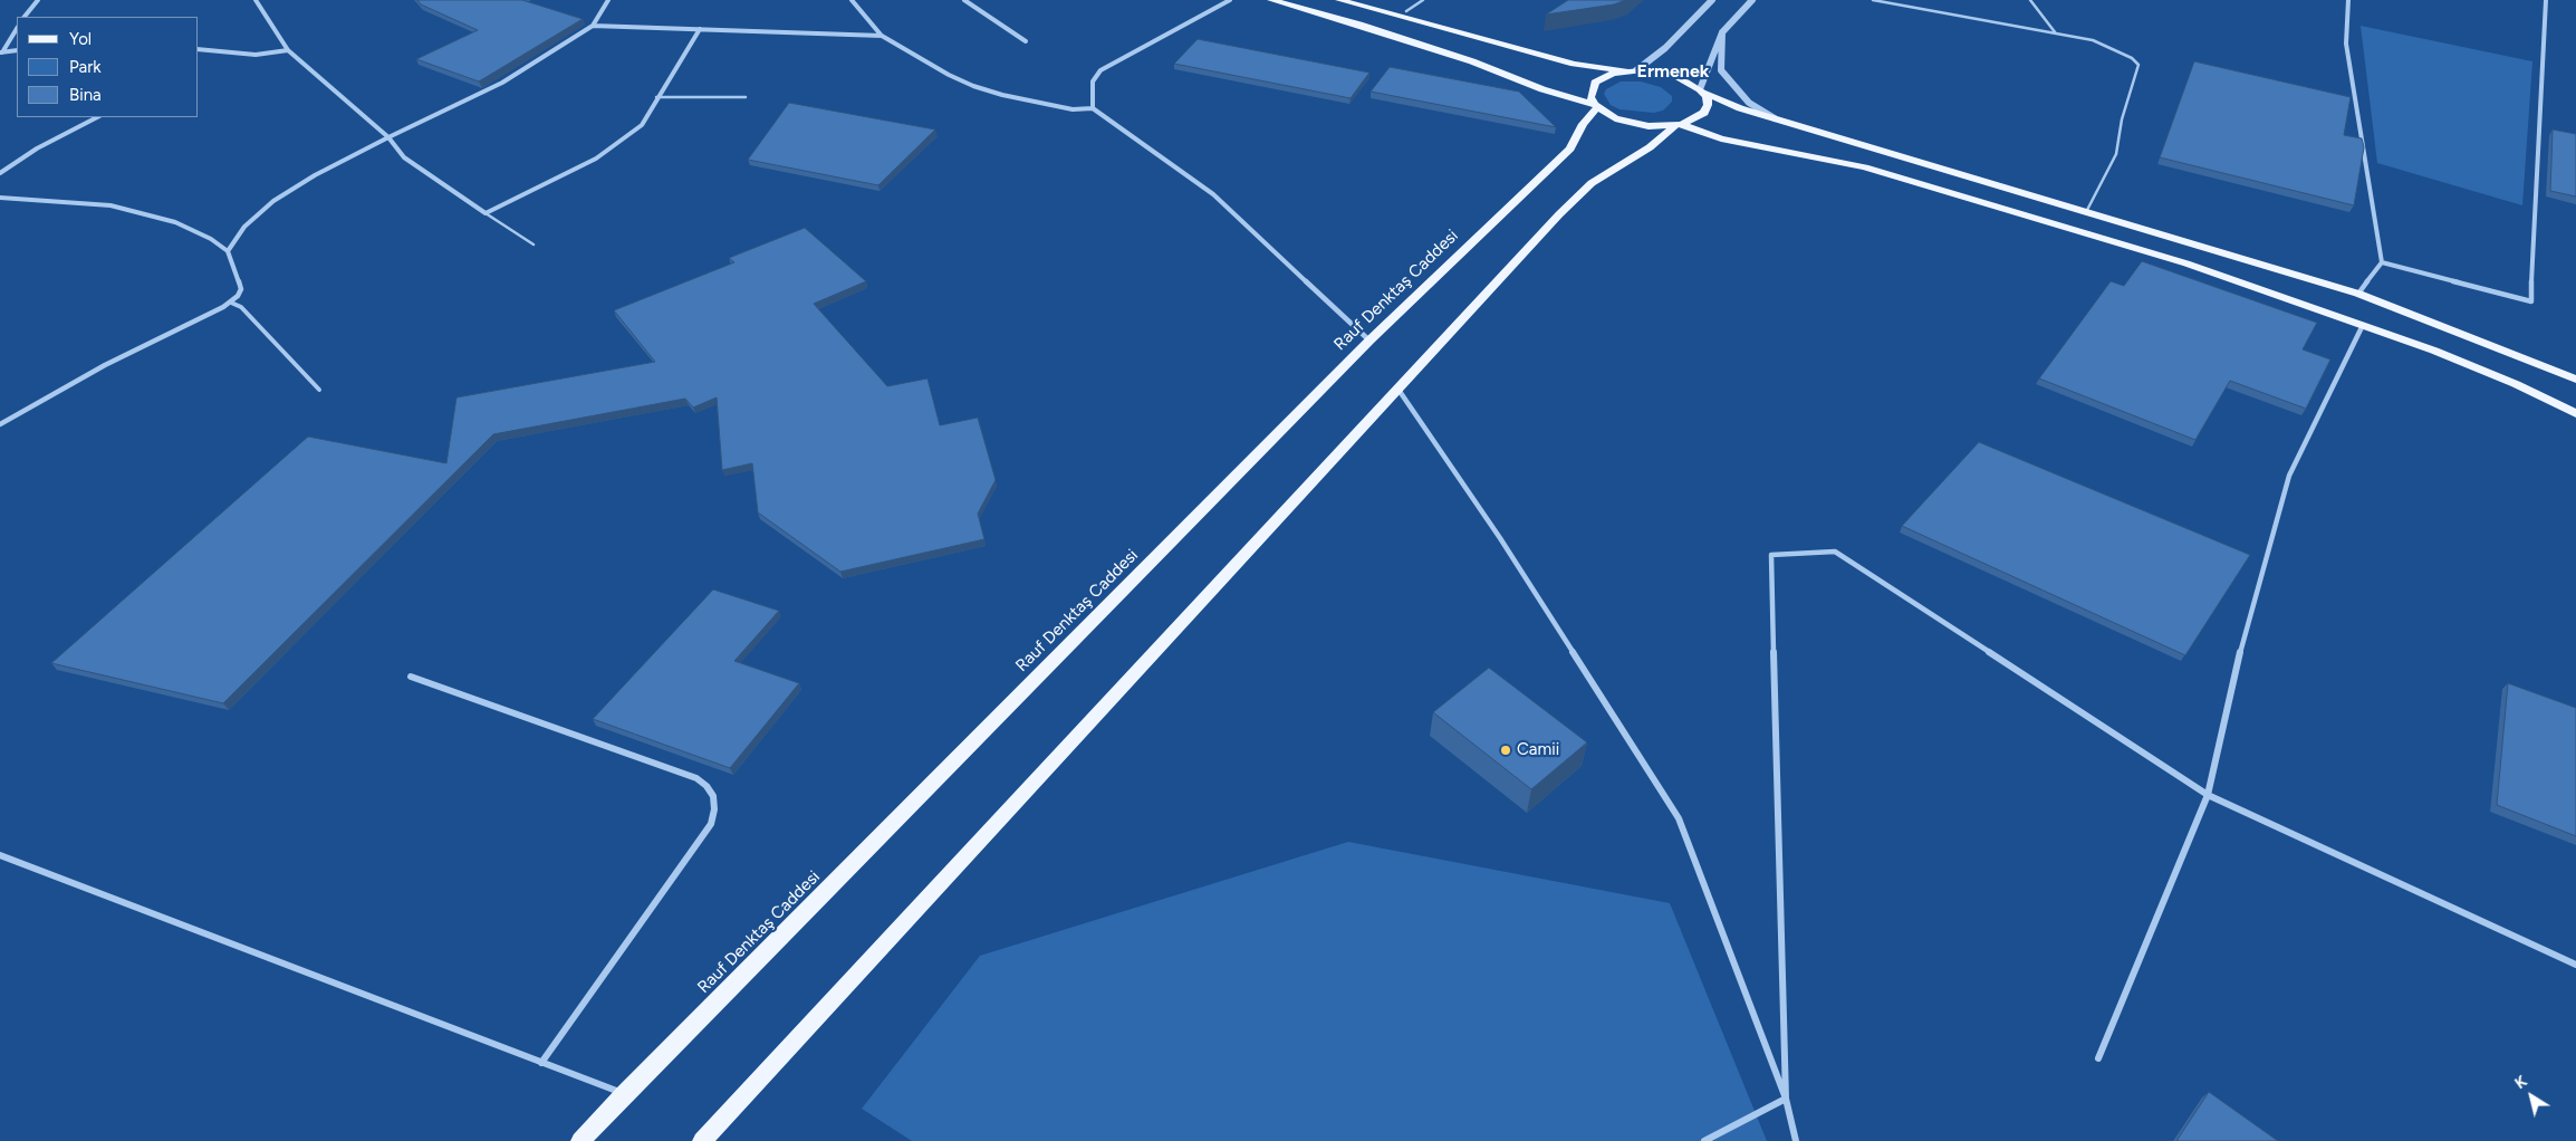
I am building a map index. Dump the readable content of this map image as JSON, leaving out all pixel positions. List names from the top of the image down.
{
  "streets": {
    "main road": ["Rauf Denktaş Caddesi"]
  },
  "districts": ["Ermenek"],
  "places": ["Camii"],
  "legend": ["Yol", "Park", "Bina"],
  "north": "top left"
}
